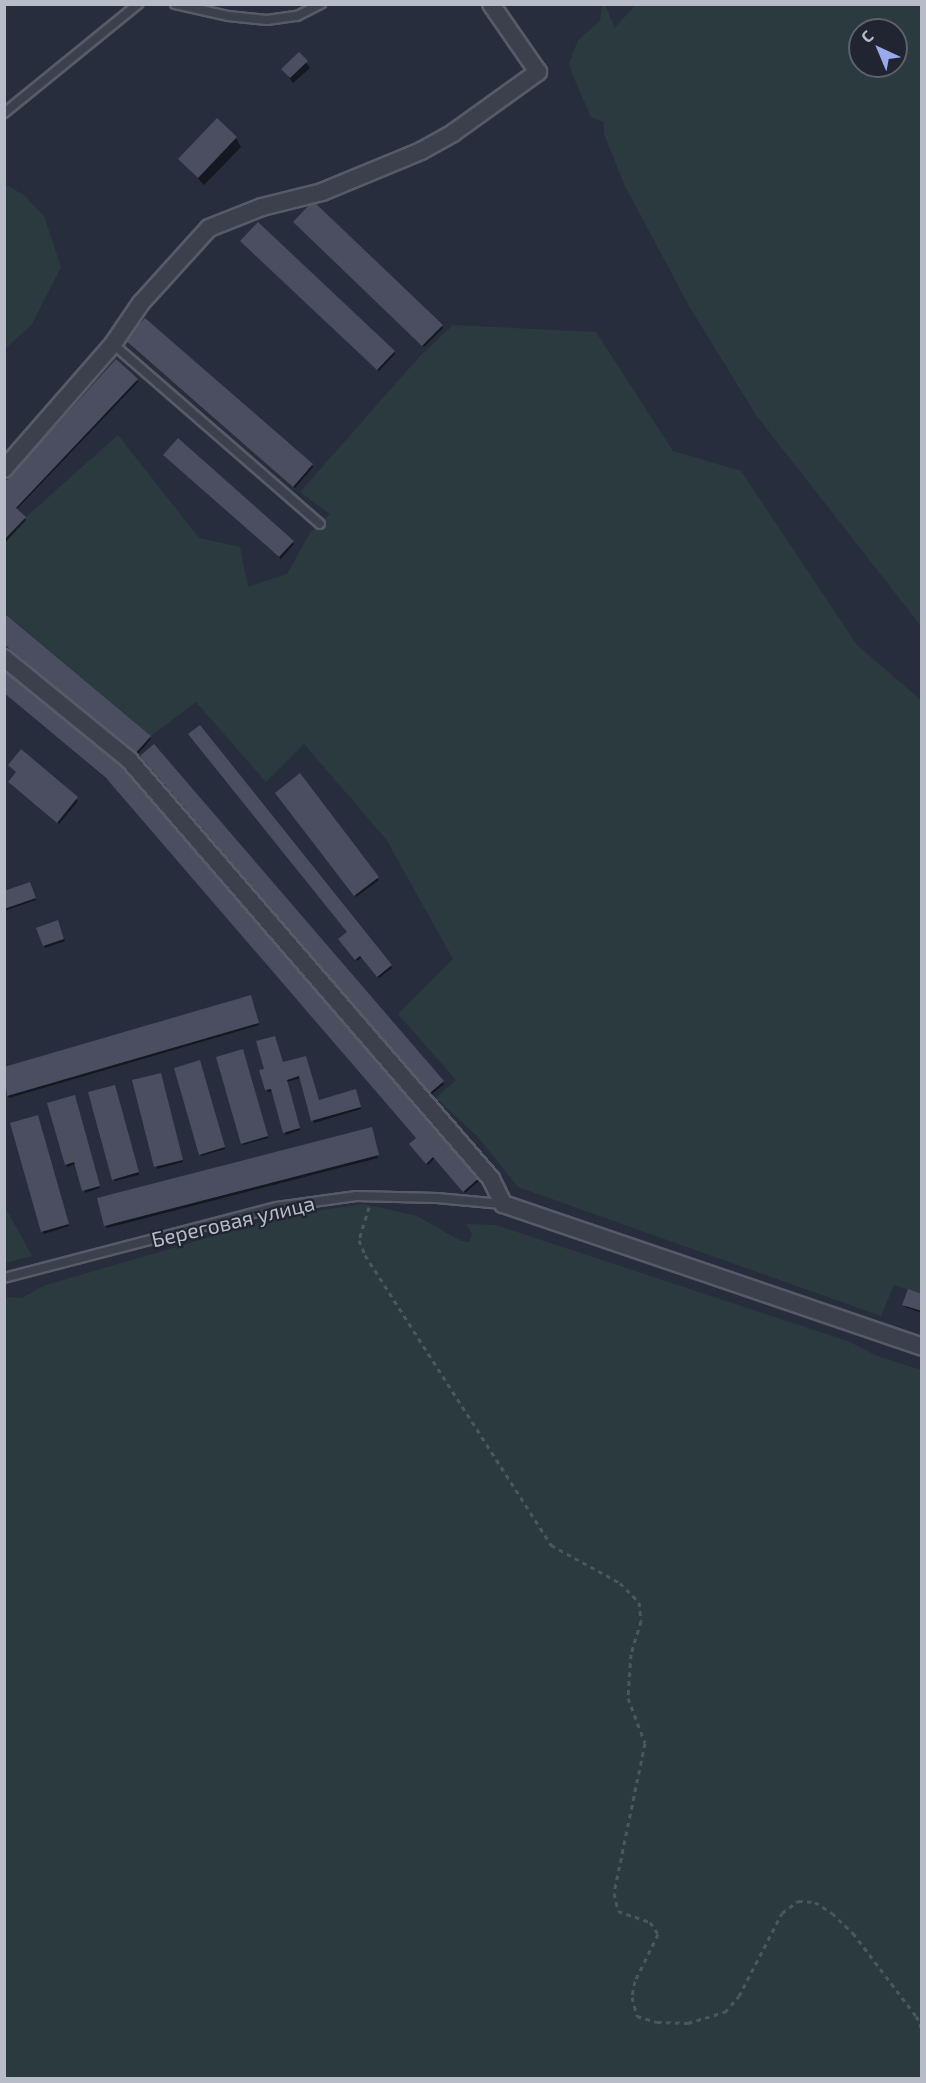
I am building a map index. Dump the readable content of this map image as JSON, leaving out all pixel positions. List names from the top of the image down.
{
  "streets": {
    "lane": ["Береговая улица"]
  },
  "north": "top left"
}
